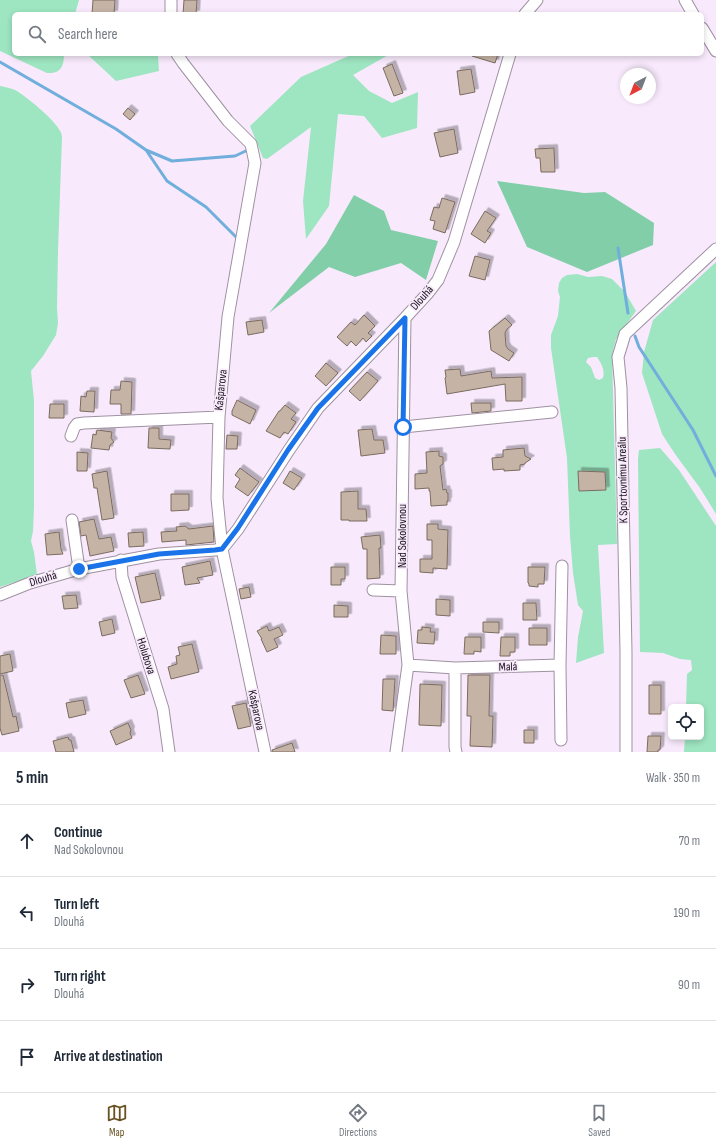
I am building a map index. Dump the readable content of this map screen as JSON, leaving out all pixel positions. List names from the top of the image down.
{
  "streets": {
    "street": [
      "Dlouhá",
      "Kašparova",
      "K Sportovnímu Areálu",
      "Nad Sokolovnou",
      "Holubova",
      "Malá"
    ]
  },
  "crossings": [
    ["Dlouhá", "Kašparova"],
    ["Dlouhá", "Nad Sokolovnou"],
    ["Dlouhá", "Holubova"],
    ["Nad Sokolovnou", "Malá"]
  ],
  "north": "bottom left",
  "page": {
    "search": "Search here",
    "heading": ["5 min", "Walk · 350 m"],
    "list": [
      ["Continue", "Nad Sokolovnou", "70 m"],
      ["Turn left", "Dlouhá", "190 m"],
      ["Turn right", "Dlouhá", "90 m"],
      "Arrive at destination"
    ],
    "nav": ["Map", "Directions", "Saved"]
  }
}
